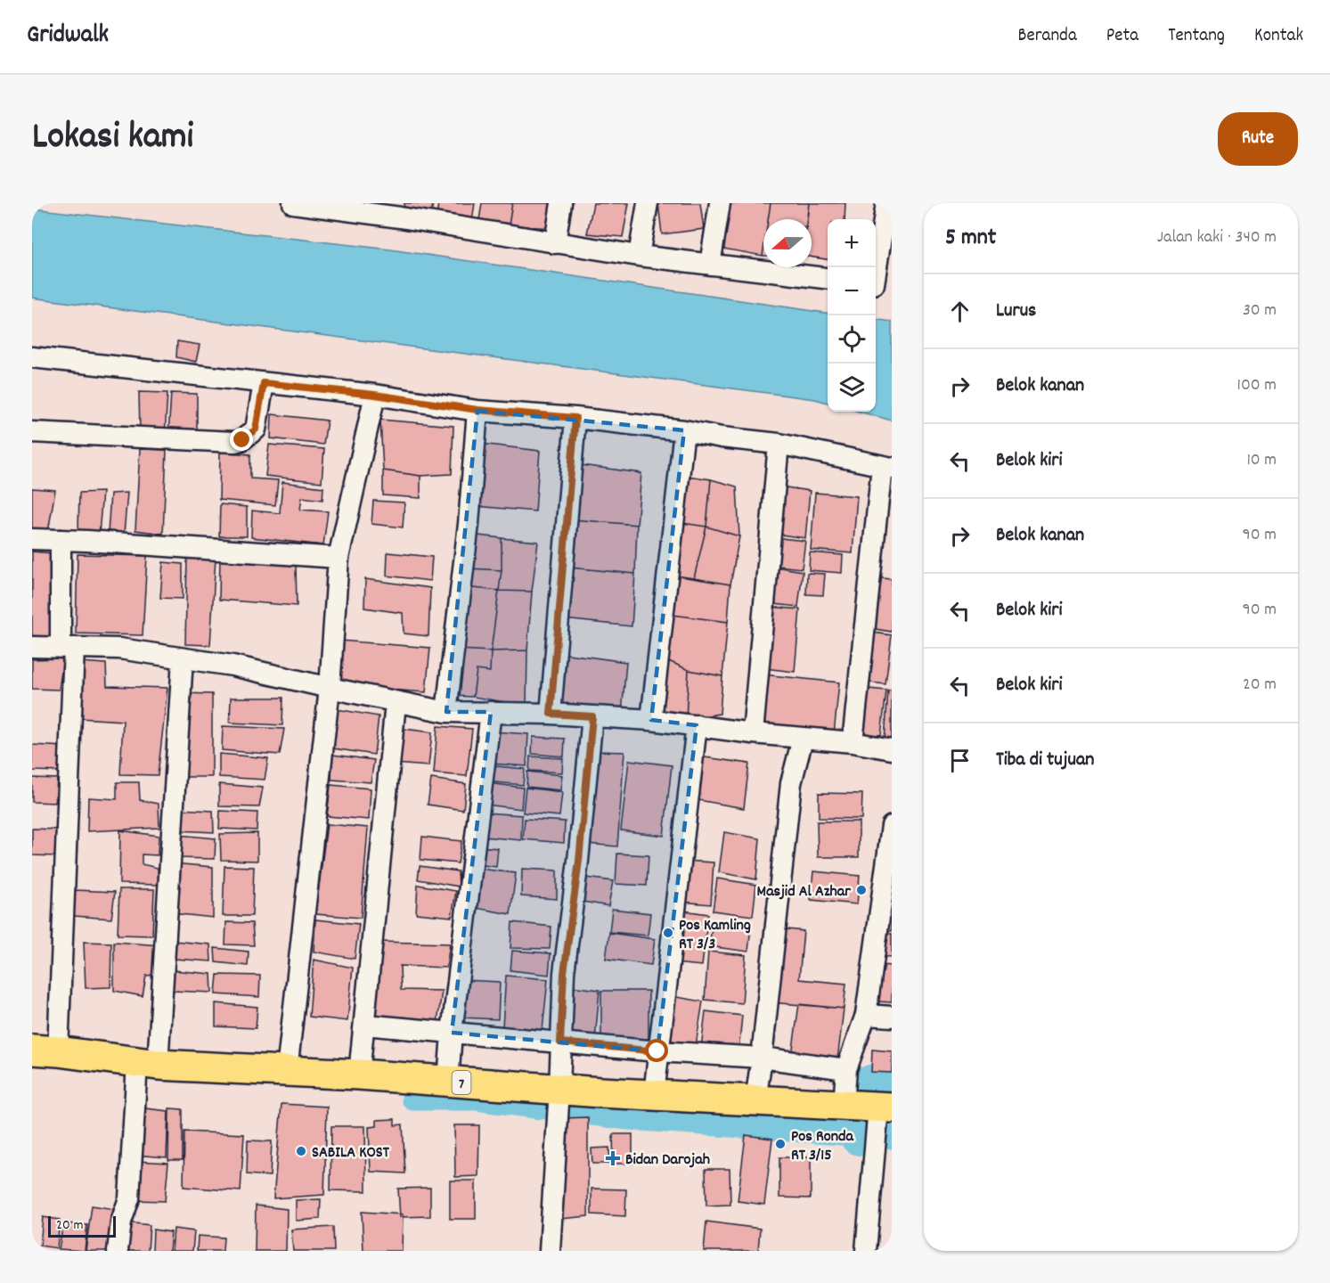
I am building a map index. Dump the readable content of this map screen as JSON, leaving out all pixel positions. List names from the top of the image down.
{
  "streets": {
    "highway": ["7"]
  },
  "places": {
    "other": [
      "Masjid Al Azhar",
      "Pos Kamling RT 3/3",
      "Pos Ronda RT 3/15",
      "SABILA KOST"
    ],
    "health": ["Bidan Darojah"]
  },
  "scale_bar": "20 m",
  "north": "left",
  "page": {
    "header": "Gridwalk",
    "nav": [
      "Beranda",
      "Peta",
      "Tentang",
      "Kontak"
    ],
    "title": "Lokasi kami",
    "buttons": "Rute",
    "heading": ["5 mnt", "Jalan kaki · 340 m"],
    "map_buttons": ["+", "−"],
    "list": [
      ["Lurus", "30 m"],
      ["Belok kanan", "100 m"],
      ["Belok kiri", "10 m"],
      ["Belok kanan", "90 m"],
      ["Belok kiri", "90 m"],
      ["Belok kiri", "20 m"],
      "Tiba di tujuan"
    ],
    "scale": "20 m"
  }
}
